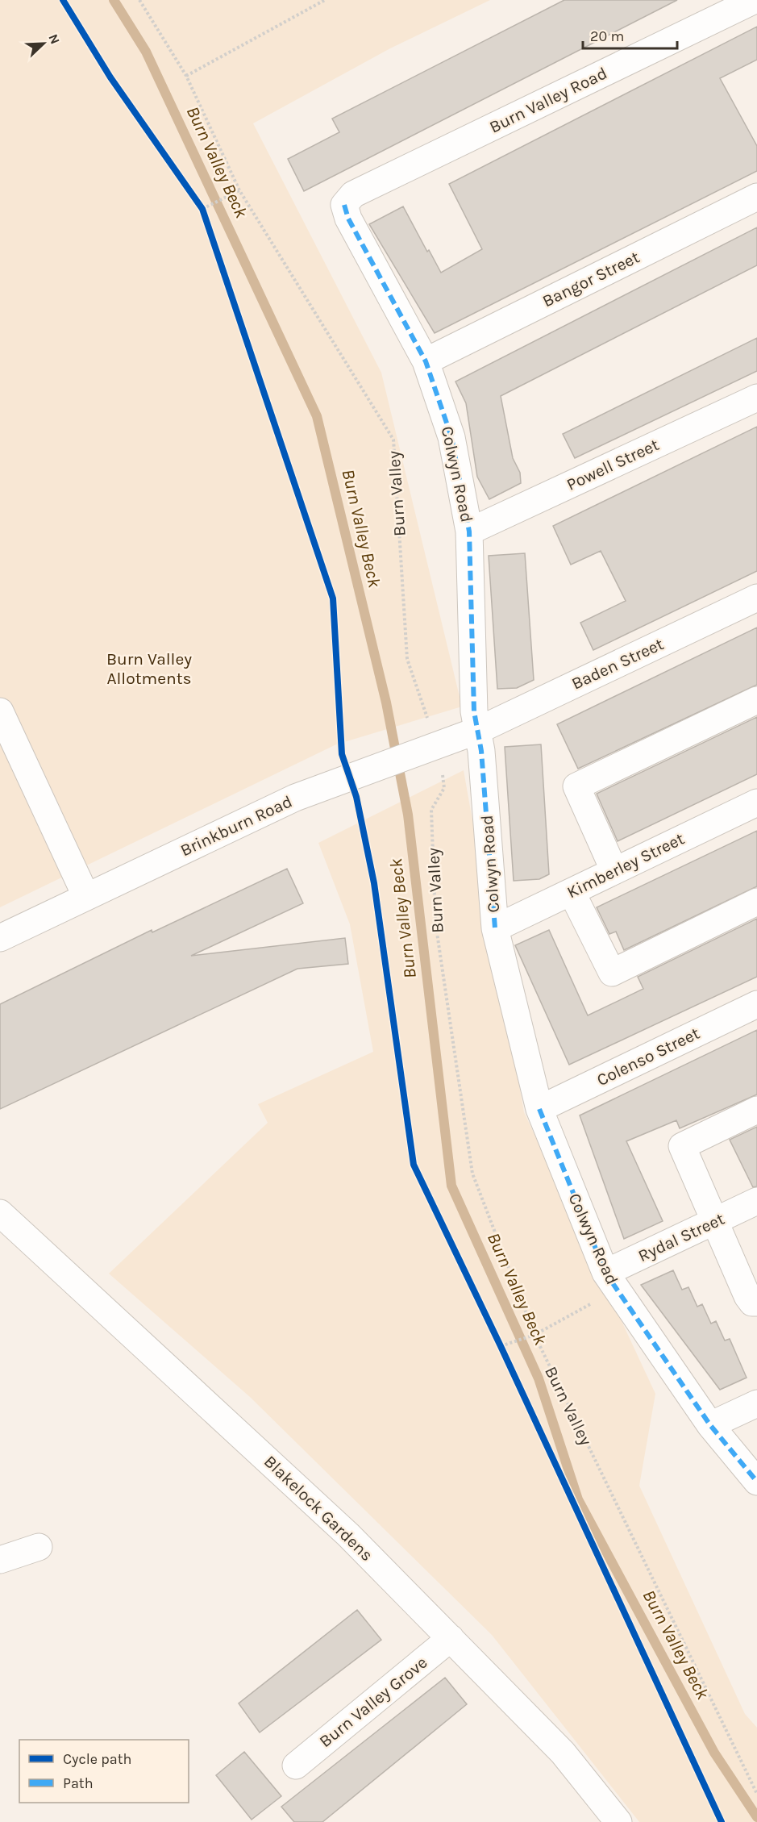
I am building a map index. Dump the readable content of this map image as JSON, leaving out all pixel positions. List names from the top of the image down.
{
  "streets": {
    "street": [
      "Burn Valley Road",
      "Bangor Street",
      "Powell Street",
      "Colwyn Road",
      "Baden Street",
      "Brinkburn Road",
      "Kimberley Street",
      "Colenso Street",
      "Rydal Street",
      "Blakelock Gardens",
      "Burn Valley Grove"
    ],
    "path": ["Burn Valley"]
  },
  "crossings": [
    ["Burn Valley Road", "Colwyn Road"],
    ["Bangor Street", "Colwyn Road"],
    ["Powell Street", "Colwyn Road"],
    ["Colwyn Road", "Baden Street"],
    ["Colwyn Road", "Brinkburn Road"],
    ["Colwyn Road", "Kimberley Street"],
    ["Colwyn Road", "Colenso Street"],
    ["Colwyn Road", "Rydal Street"],
    ["Burn Valley", "Brinkburn Road"],
    ["Baden Street", "Brinkburn Road"],
    ["Blakelock Gardens", "Burn Valley Grove"]
  ],
  "water": ["Burn Valley Beck"],
  "parks": ["Burn Valley Allotments"],
  "legend": ["Cycle path", "Path"],
  "scale_bar": "20 m",
  "north": "top right"
}
